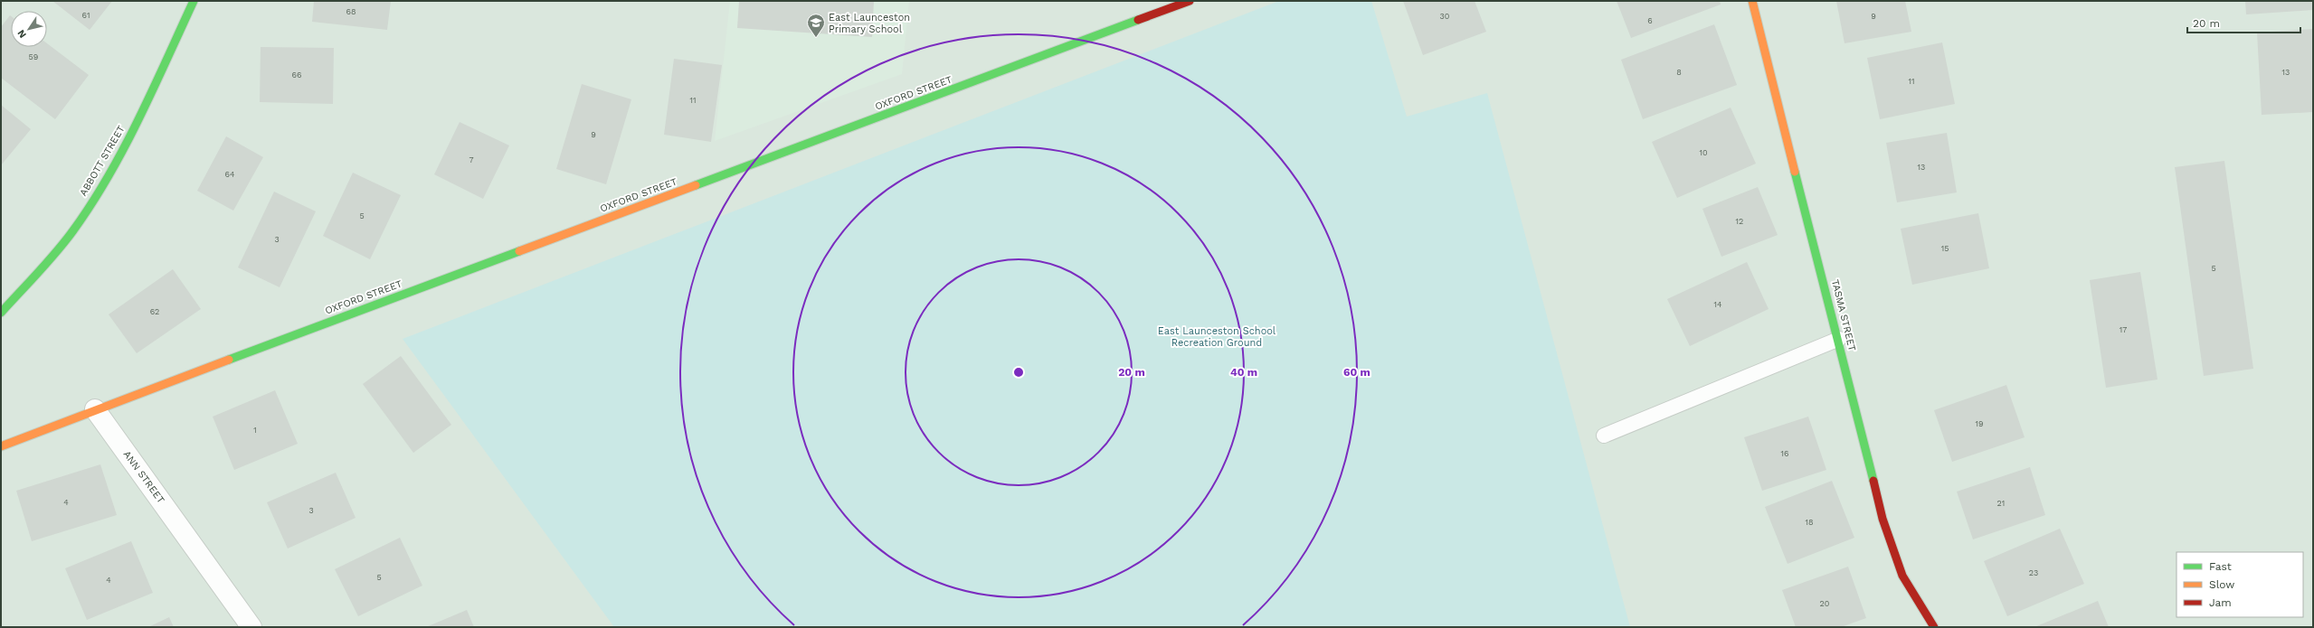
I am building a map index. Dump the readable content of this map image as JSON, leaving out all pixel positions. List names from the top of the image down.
{
  "streets": {
    "street": [
      "OXFORD STREET",
      "ABBOTT STREET",
      "TASMA STREET",
      "ANN STREET"
    ]
  },
  "crossings": [
    ["OXFORD STREET", "ANN STREET"]
  ],
  "parks": ["East Launceston School Recreation Ground"],
  "places": {
    "school or university": ["East Launceston Primary School"]
  },
  "house_numbers": [
    "68",
    "61",
    "30",
    "9",
    "6",
    "59",
    "8",
    "13",
    "66",
    "11",
    "11",
    "9",
    "10",
    "7",
    "13",
    "64",
    "5",
    "12",
    "3",
    "15",
    "5",
    "14",
    "62",
    "17",
    "19",
    "1",
    "16",
    "4",
    "21",
    "3",
    "18",
    "23",
    "5",
    "4",
    "20"
  ],
  "legend": ["Fast", "Slow", "Jam"],
  "scale_bar": "20 m",
  "north": "bottom left",
  "rings": ["20 m", "40 m", "60 m"]
}
